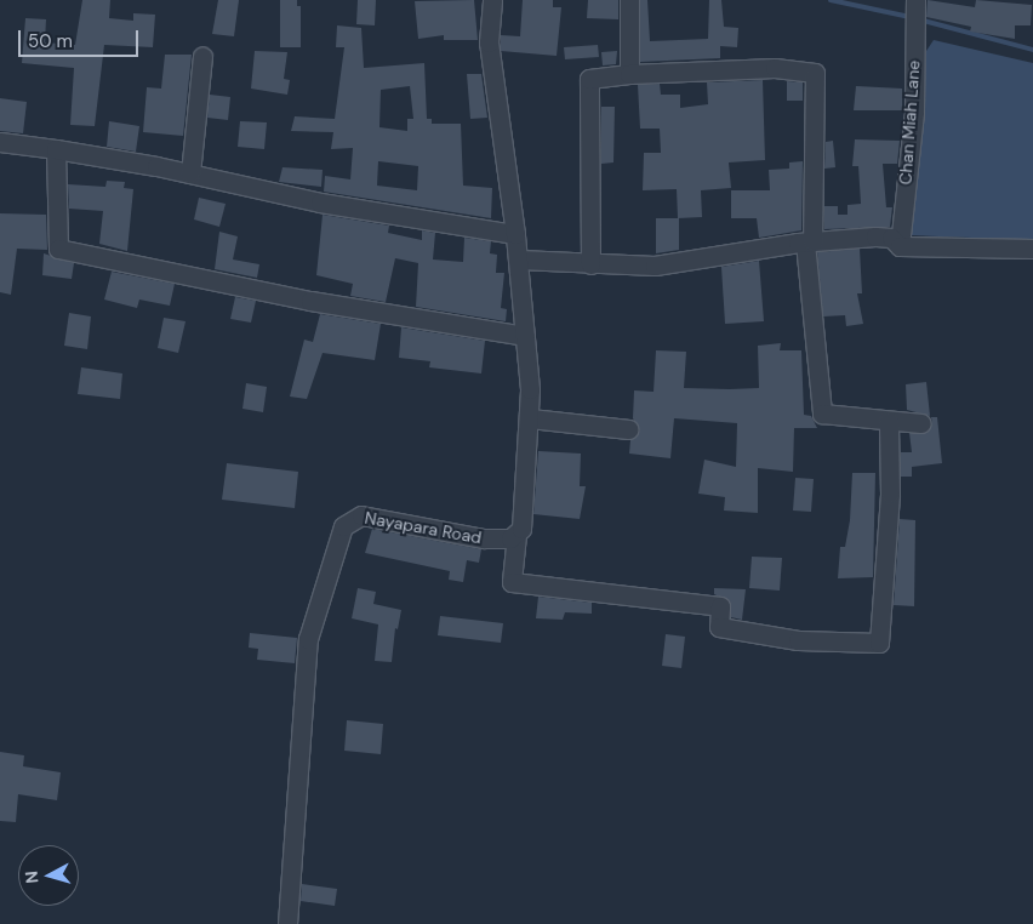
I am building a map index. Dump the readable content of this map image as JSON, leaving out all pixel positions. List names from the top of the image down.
{
  "streets": {
    "street": ["Chan Miah Lane", "Nayapara Road"]
  },
  "scale_bar": "50 m",
  "north": "left"
}
